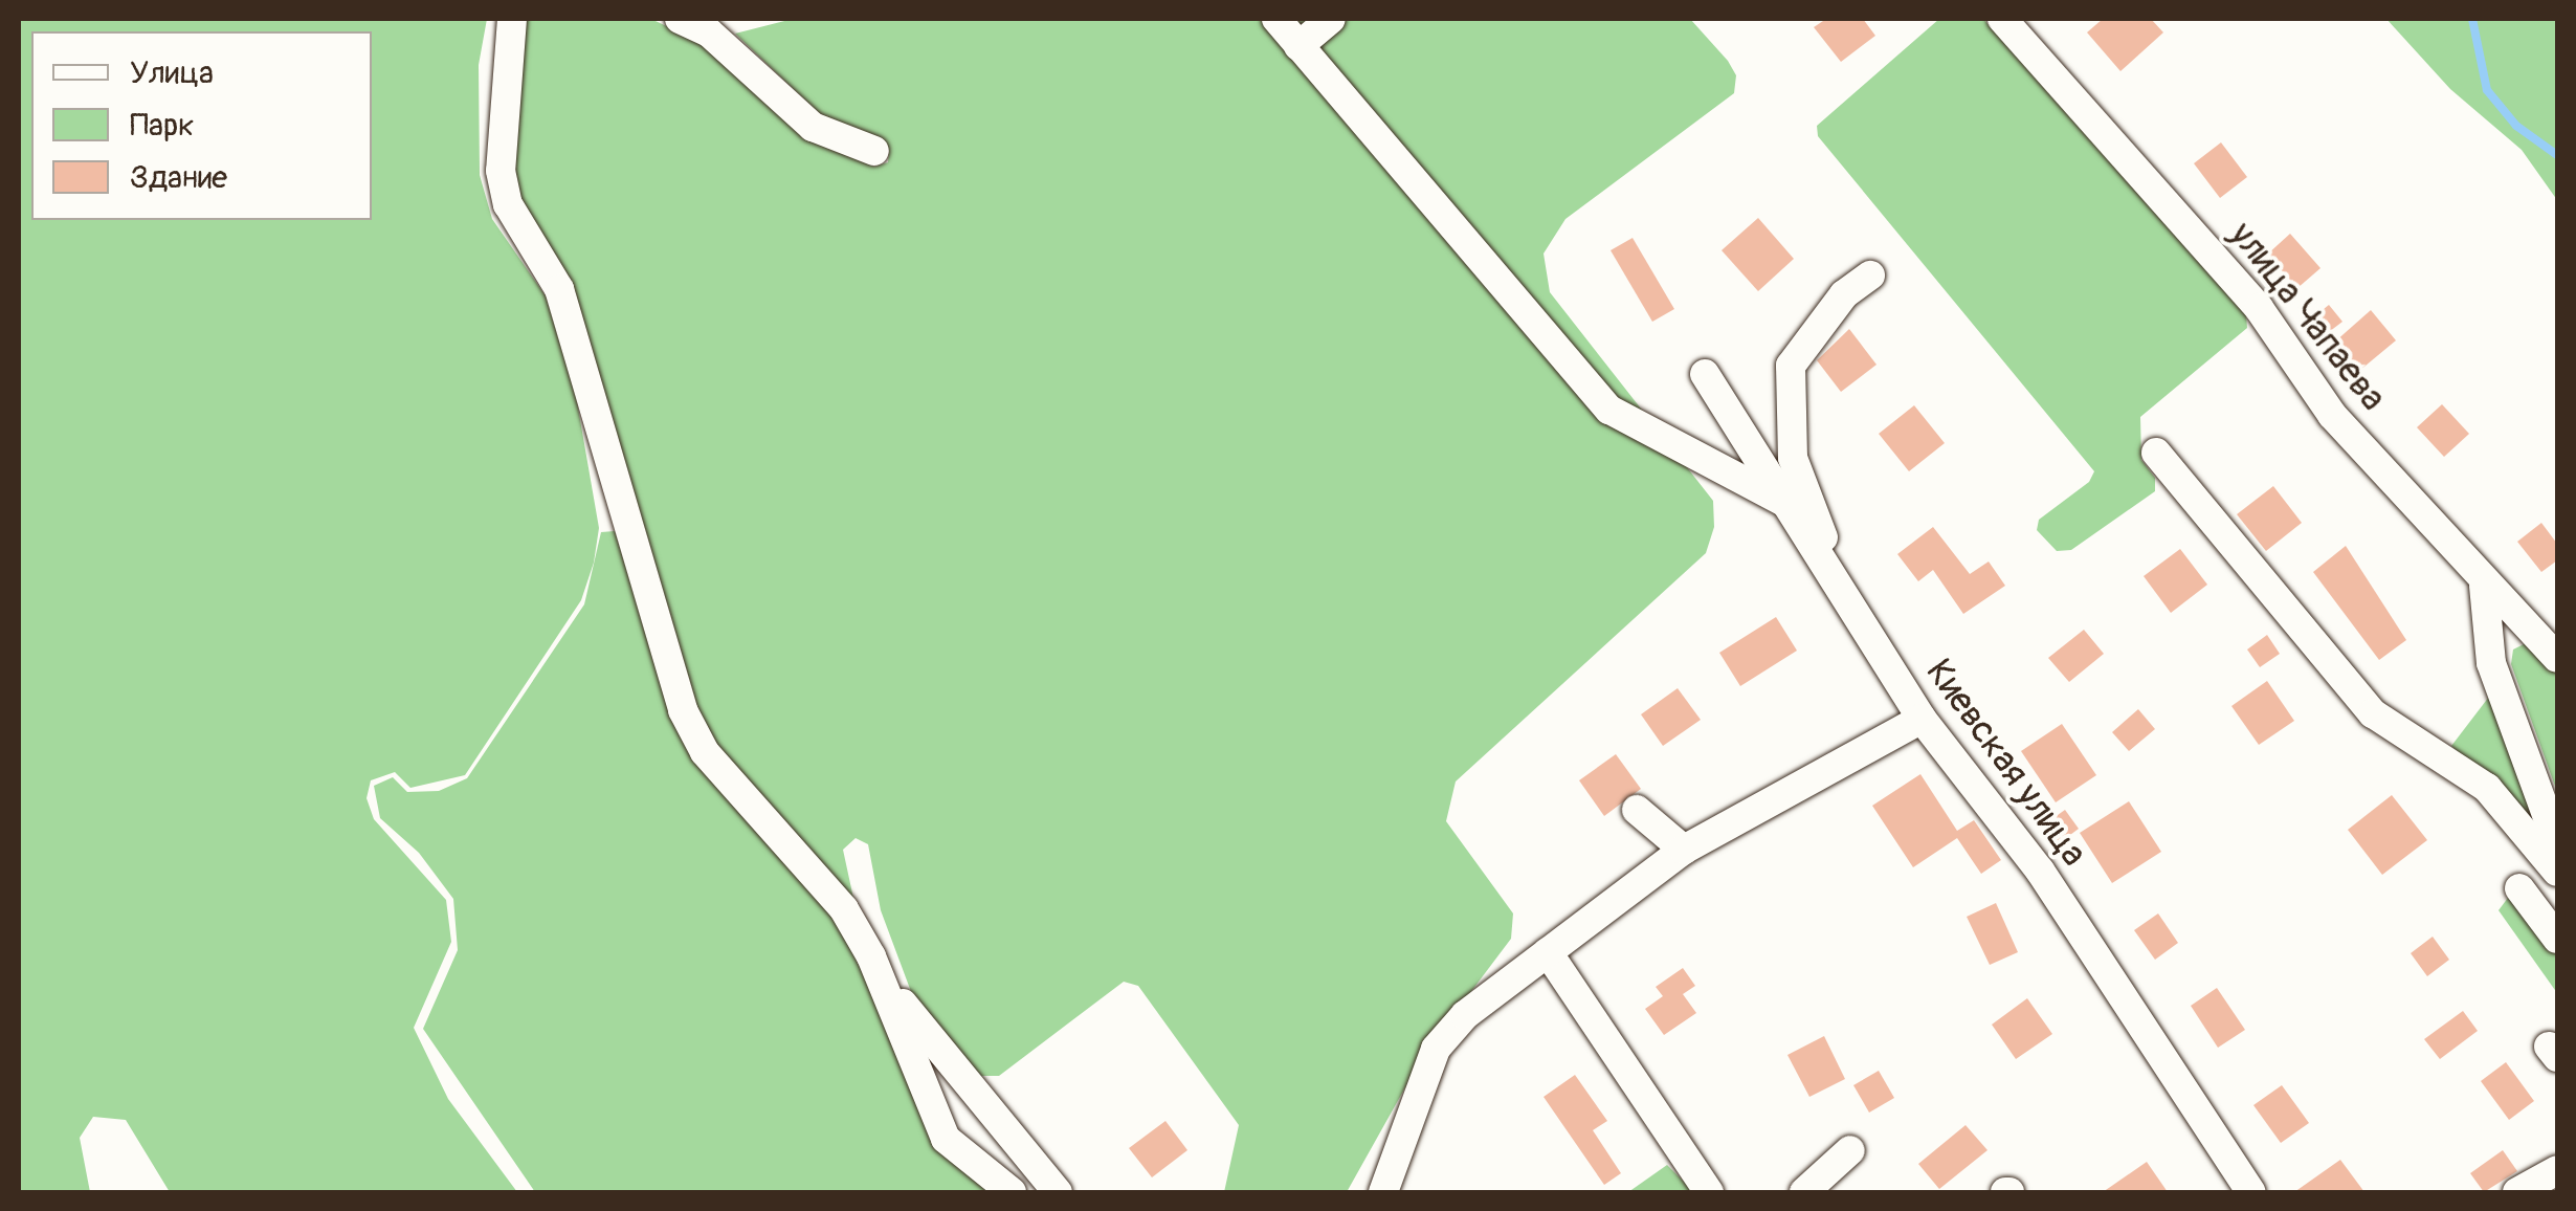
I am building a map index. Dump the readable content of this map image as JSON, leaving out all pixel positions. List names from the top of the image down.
{
  "streets": {
    "street": ["улица Чапаева", "Киевская улица"]
  },
  "legend": ["Улица", "Парк", "Здание"]
}
